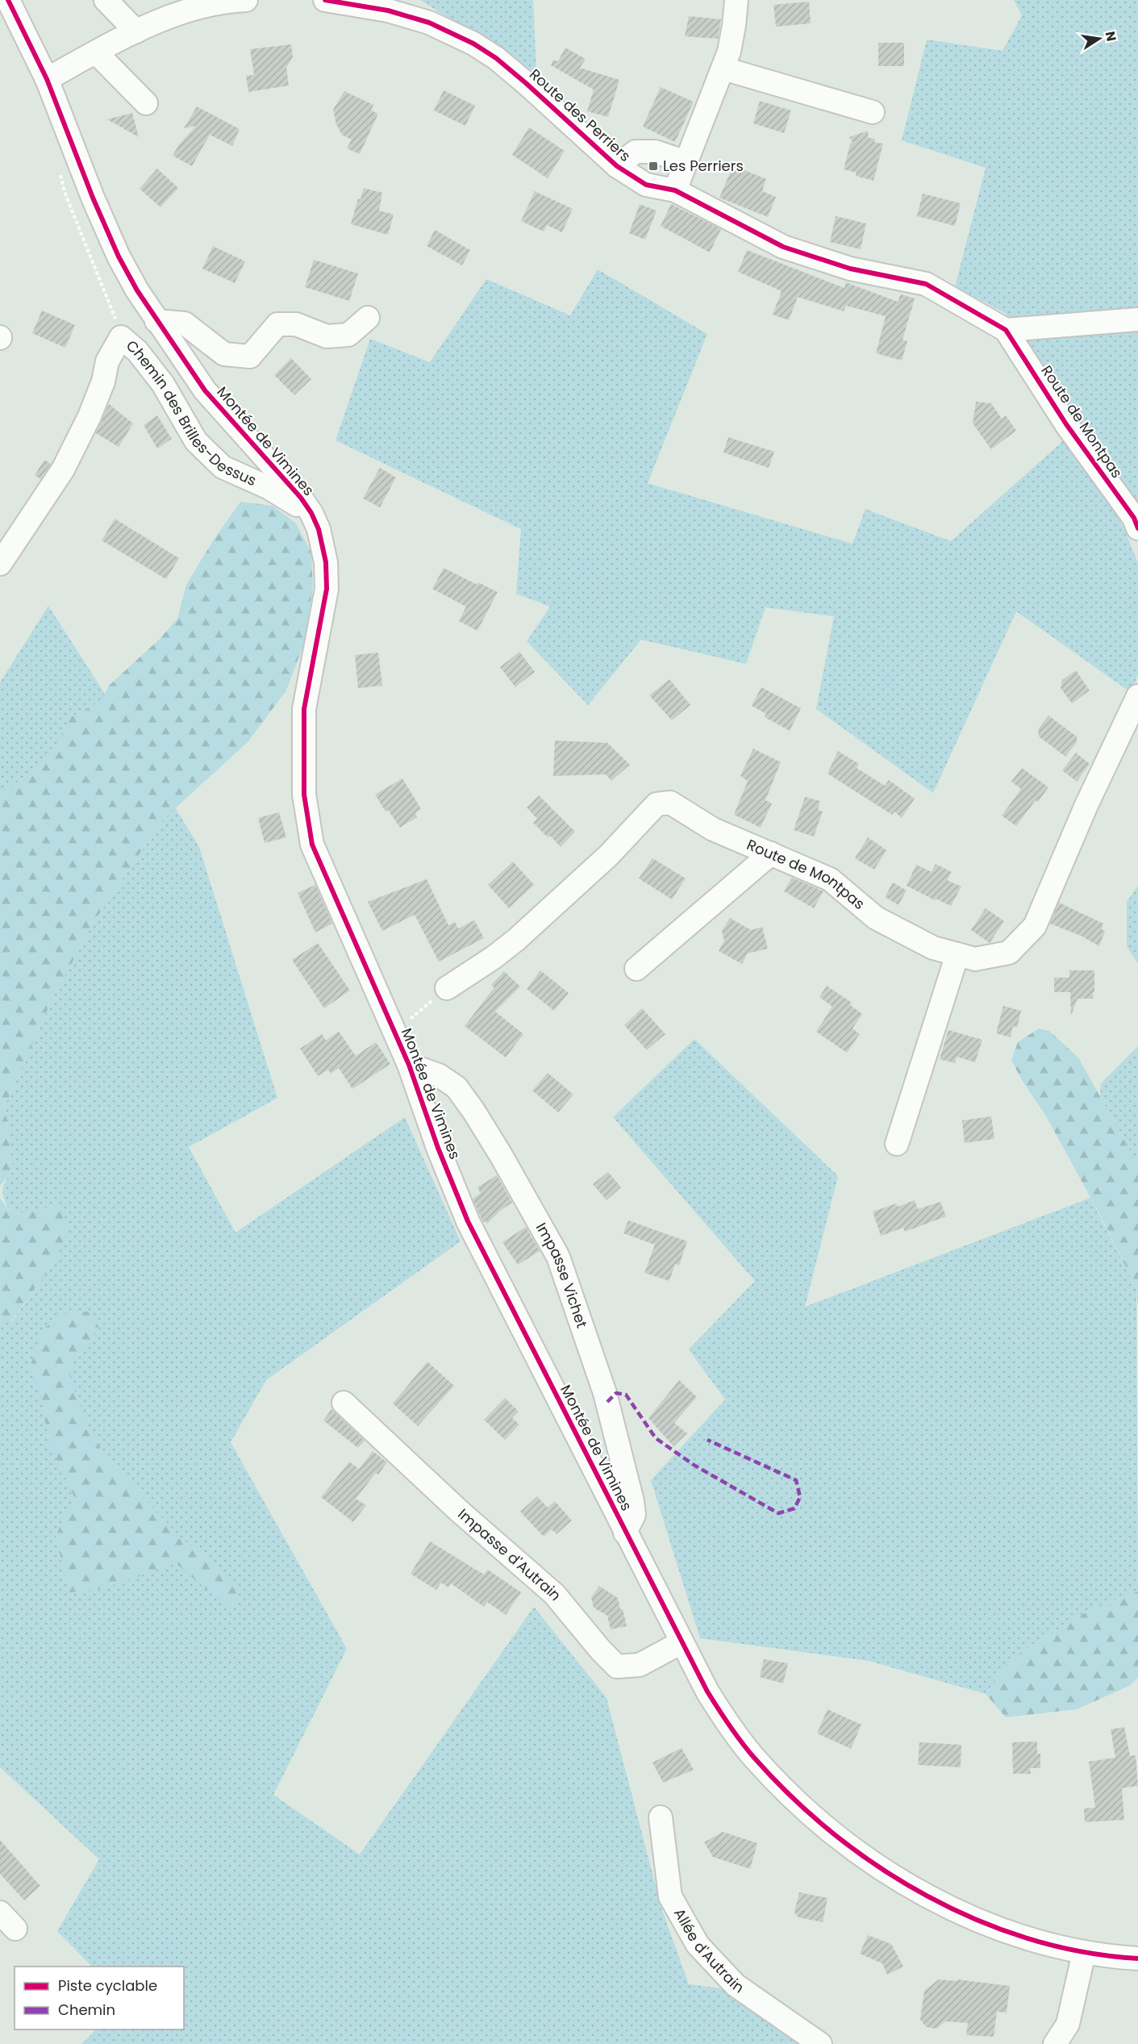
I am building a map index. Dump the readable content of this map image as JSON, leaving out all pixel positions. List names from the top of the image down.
{
  "streets": {
    "street": [
      "Route des Perriers",
      "Chemin des Brilles-Dessus",
      "Route de Montpas",
      "Montée de Vimines",
      "Impasse Vichet",
      "Impasse d'Autrain",
      "Allée d'Autrain"
    ]
  },
  "crossings": [
    ["Route des Perriers", "Route de Montpas"],
    ["Chemin des Brilles-Dessus", "Montée de Vimines"],
    ["Montée de Vimines", "Impasse Vichet"],
    ["Montée de Vimines", "Impasse d'Autrain"]
  ],
  "places": {
    "transit": ["Les Perriers"]
  },
  "legend": ["Piste cyclable", "Chemin"],
  "north": "right"
}
